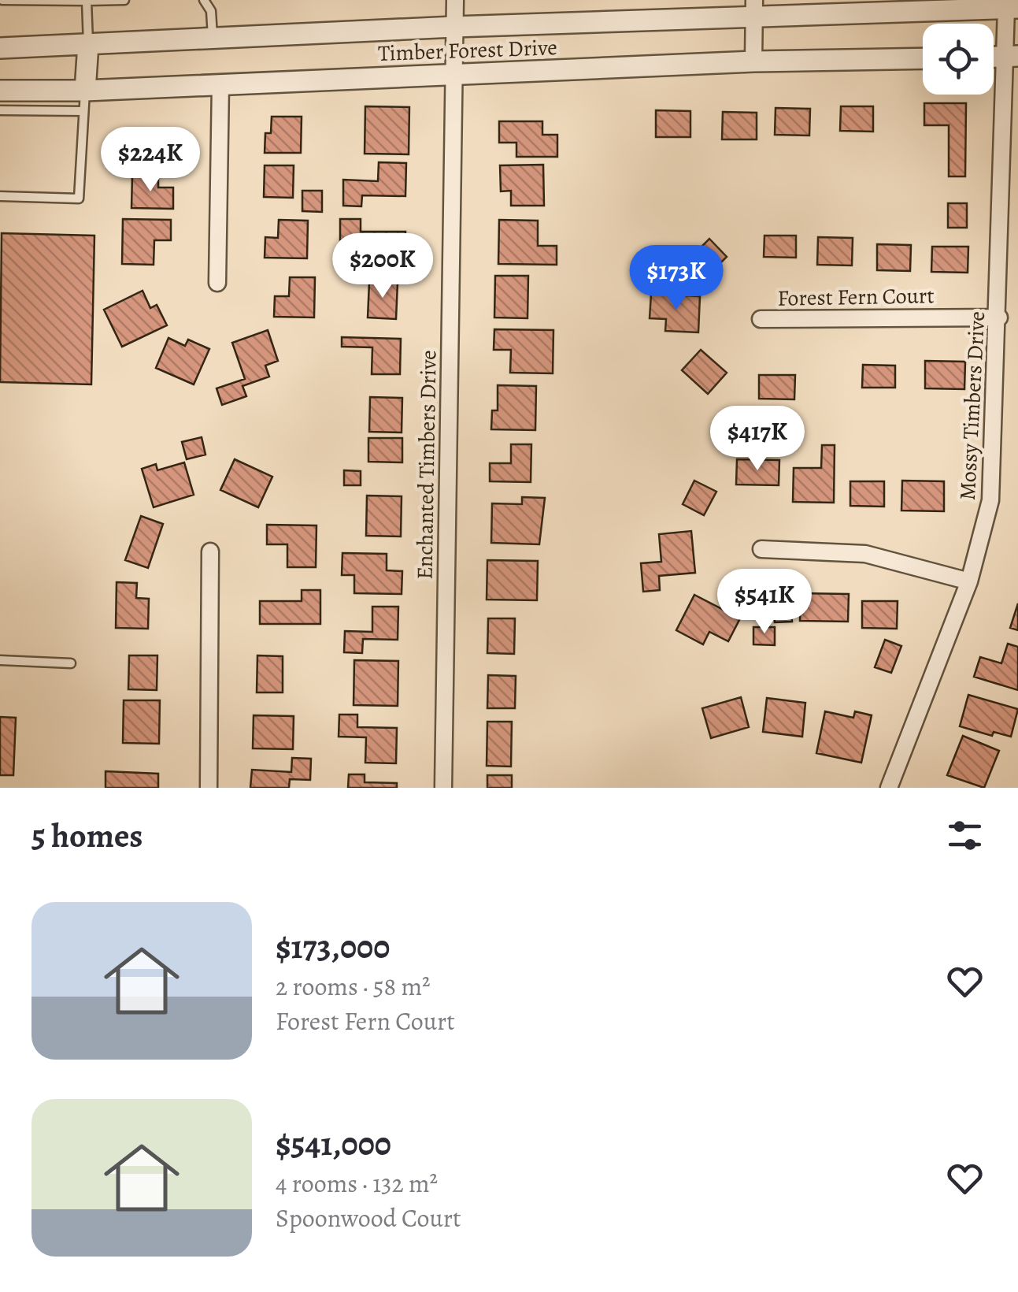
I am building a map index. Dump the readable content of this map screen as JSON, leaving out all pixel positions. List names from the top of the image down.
{
  "streets": {
    "street": [
      "Timber Forest Drive",
      "Forest Fern Court",
      "Mossy Timbers Drive",
      "Enchanted Timbers Drive"
    ]
  },
  "crossings": [
    ["Timber Forest Drive", "Mossy Timbers Drive"],
    ["Timber Forest Drive", "Enchanted Timbers Drive"],
    ["Forest Fern Court", "Mossy Timbers Drive"]
  ],
  "page": {
    "price": [
      "$224K",
      "$200K",
      "$173K",
      "$417K",
      "$541K"
    ],
    "heading": "5 homes",
    "list": [
      {
        "name": "$173,000",
        "note": "2 rooms · 58 m² · Forest Fern Court"
      },
      {
        "name": "$541,000",
        "note": "4 rooms · 132 m² · Spoonwood Court"
      }
    ]
  }
}
